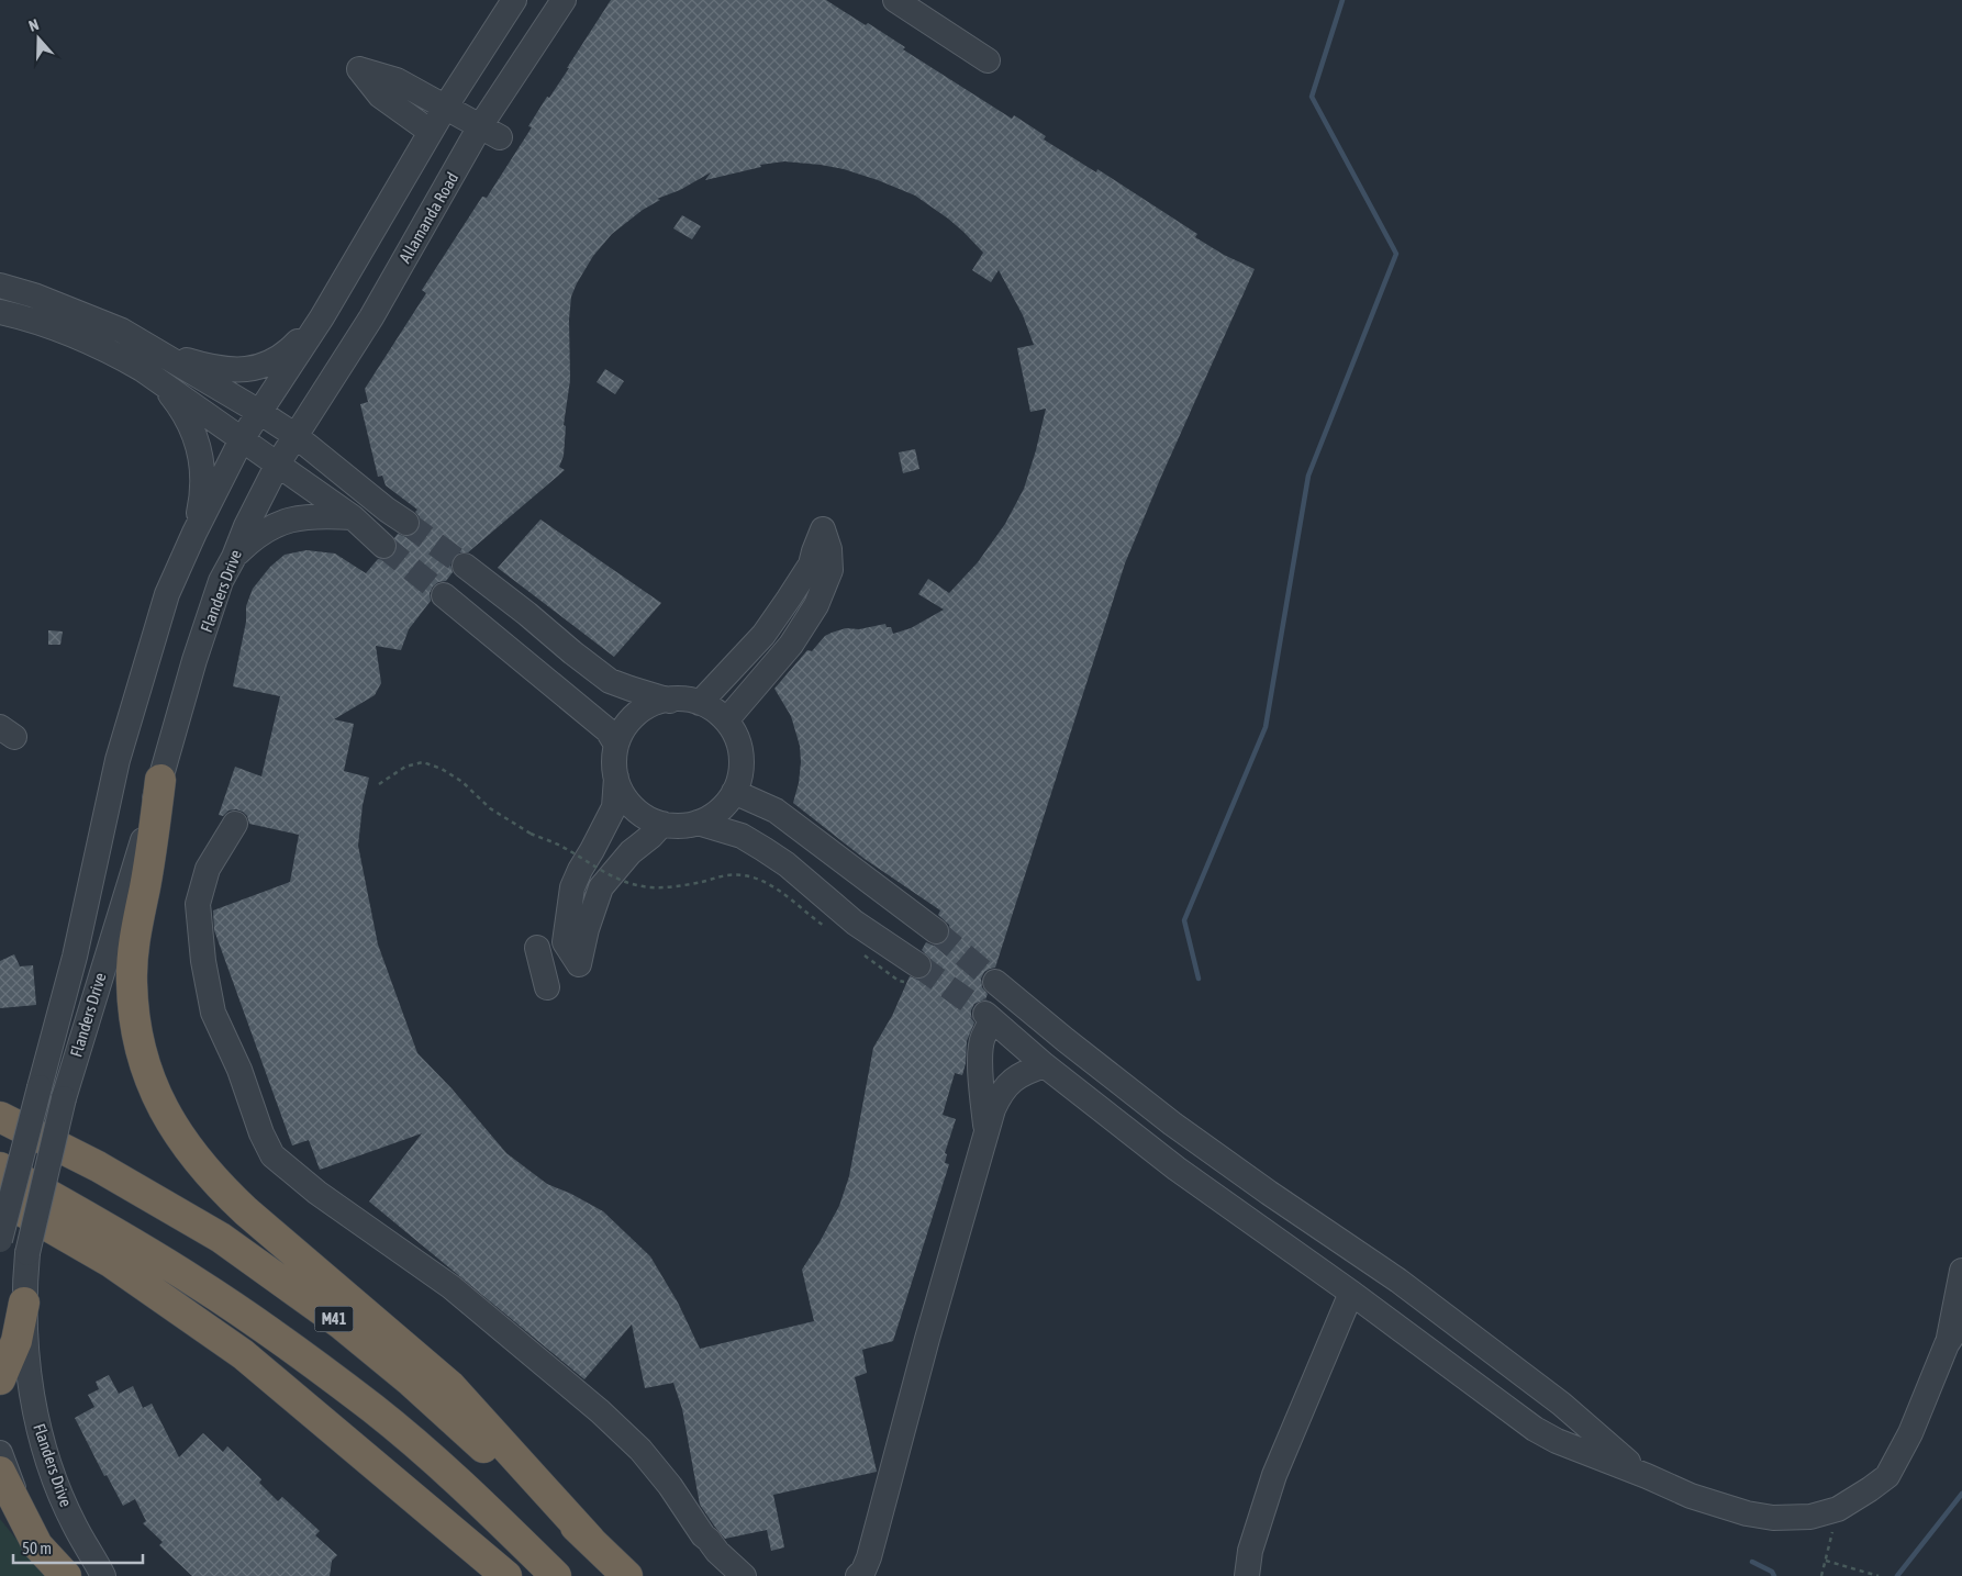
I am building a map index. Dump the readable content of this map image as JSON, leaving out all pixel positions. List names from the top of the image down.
{
  "streets": {
    "highway": ["M41"],
    "street": ["Allamanda Road", "Flanders Drive"]
  },
  "crossings": [
    ["Allamanda Road", "Flanders Drive"]
  ],
  "scale_bar": "50 m",
  "north": "top"
}
